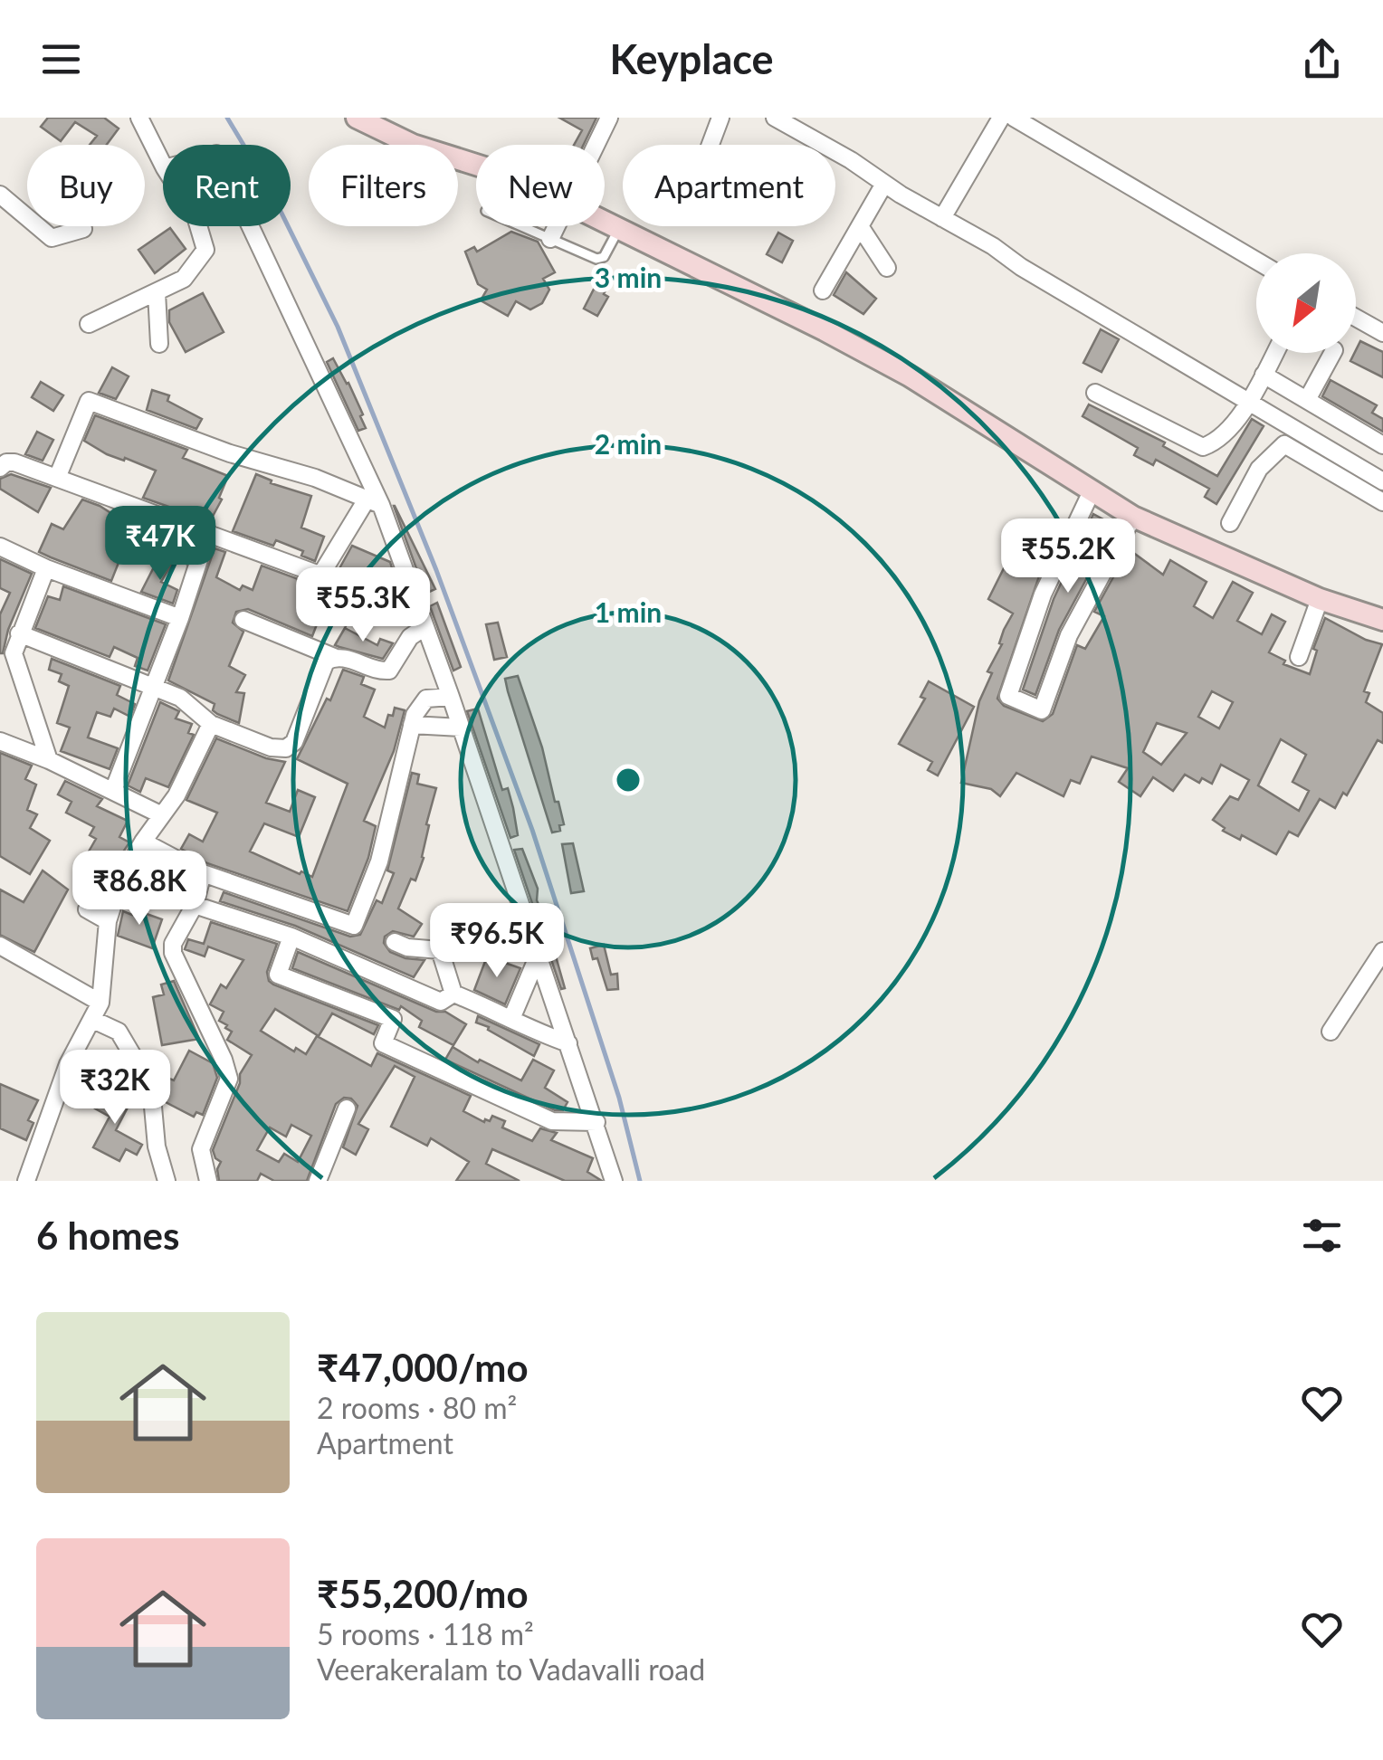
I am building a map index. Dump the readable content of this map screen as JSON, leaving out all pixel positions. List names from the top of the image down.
{
  "north": "bottom left",
  "page": {
    "header": "Keyplace",
    "chip": [
      "Buy",
      "Rent",
      "Filters",
      "New",
      "Apartment"
    ],
    "price": [
      "₹47K",
      "₹55.2K",
      "₹55.3K",
      "₹86.8K",
      "₹96.5K",
      "₹32K"
    ],
    "heading": "6 homes",
    "list": [
      {
        "name": "₹47,000/mo",
        "note": "2 rooms · 80 m² · Apartment"
      },
      {
        "name": "₹55,200/mo",
        "note": "5 rooms · 118 m² · Veerakeralam to Vadavalli road"
      }
    ]
  },
  "rings": ["3 min", "2 min", "1 min"]
}
